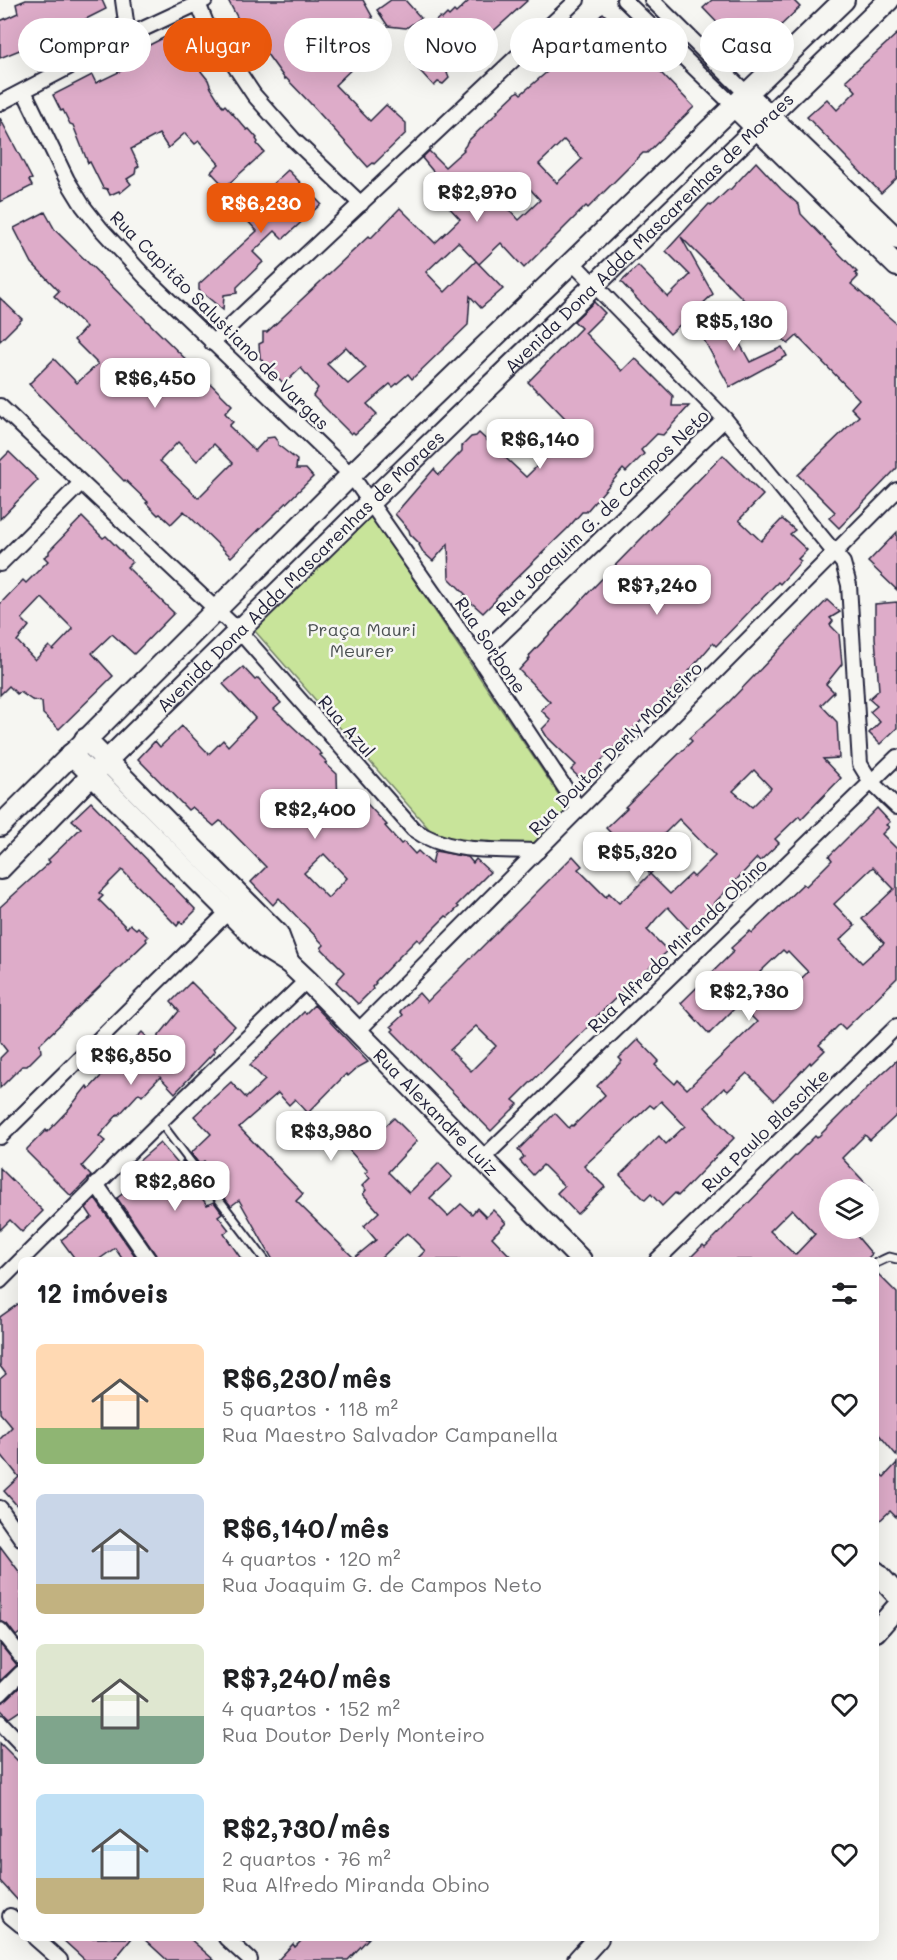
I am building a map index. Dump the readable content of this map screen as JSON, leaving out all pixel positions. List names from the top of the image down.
{
  "streets": {
    "main road": ["Avenida Dona Adda Mascarenhas de Moraes", "Rua Alexandre Luiz"],
    "street": [
      "Rua Capitão Salustiano de Vargas",
      "Rua Joaquim G. de Campos Neto",
      "Rua Sorbone",
      "Rua Azul",
      "Rua Doutor Derly Monteiro",
      "Rua Alfredo Miranda Obino",
      "Rua Paulo Blaschke"
    ]
  },
  "crossings": [
    ["Avenida Dona Adda Mascarenhas de Moraes", "Rua Capitão Salustiano de Vargas"],
    ["Avenida Dona Adda Mascarenhas de Moraes", "Rua Sorbone"],
    ["Avenida Dona Adda Mascarenhas de Moraes", "Rua Azul"],
    ["Avenida Dona Adda Mascarenhas de Moraes", "Rua Alexandre Luiz"],
    ["Rua Capitão Salustiano de Vargas", "Rua Sorbone"],
    ["Rua Joaquim G. de Campos Neto", "Rua Sorbone"],
    ["Rua Sorbone", "Rua Doutor Derly Monteiro"],
    ["Rua Azul", "Rua Doutor Derly Monteiro"],
    ["Rua Doutor Derly Monteiro", "Rua Alexandre Luiz"],
    ["Rua Alfredo Miranda Obino", "Rua Alexandre Luiz"]
  ],
  "parks": ["Praça Mauri Meurer"],
  "page": {
    "chip": [
      "Comprar",
      "Alugar",
      "Filtros",
      "Novo",
      "Apartamento",
      "Casa"
    ],
    "price": [
      "R$2,970",
      "R$6,230",
      "R$5,130",
      "R$6,450",
      "R$6,140",
      "R$7,240",
      "R$2,400",
      "R$5,320",
      "R$2,730",
      "R$6,850",
      "R$3,980",
      "R$2,860"
    ],
    "heading": "12 imóveis",
    "list": [
      {
        "name": "R$6,230/mês",
        "note": "5 quartos · 118 m² · Rua Maestro Salvador Campanella"
      },
      {
        "name": "R$6,140/mês",
        "note": "4 quartos · 120 m² · Rua Joaquim G. de Campos Neto"
      },
      {
        "name": "R$7,240/mês",
        "note": "4 quartos · 152 m² · Rua Doutor Derly Monteiro"
      },
      {
        "name": "R$2,730/mês",
        "note": "2 quartos · 76 m² · Rua Alfredo Miranda Obino"
      }
    ]
  }
}
